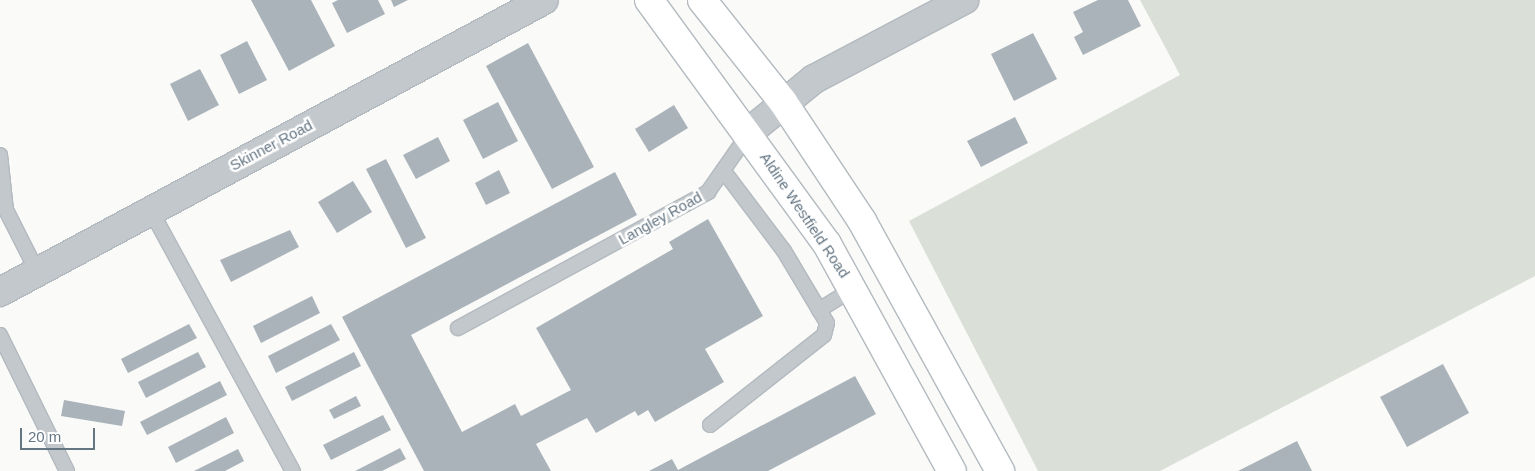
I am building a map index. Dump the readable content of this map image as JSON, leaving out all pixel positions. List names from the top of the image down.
{
  "streets": {
    "main road": ["Aldine Westfield Road"],
    "street": ["Skinner Road", "Langley Road"]
  },
  "crossings": [
    ["Aldine Westfield Road", "Langley Road"]
  ],
  "scale_bar": "20 m"
}
